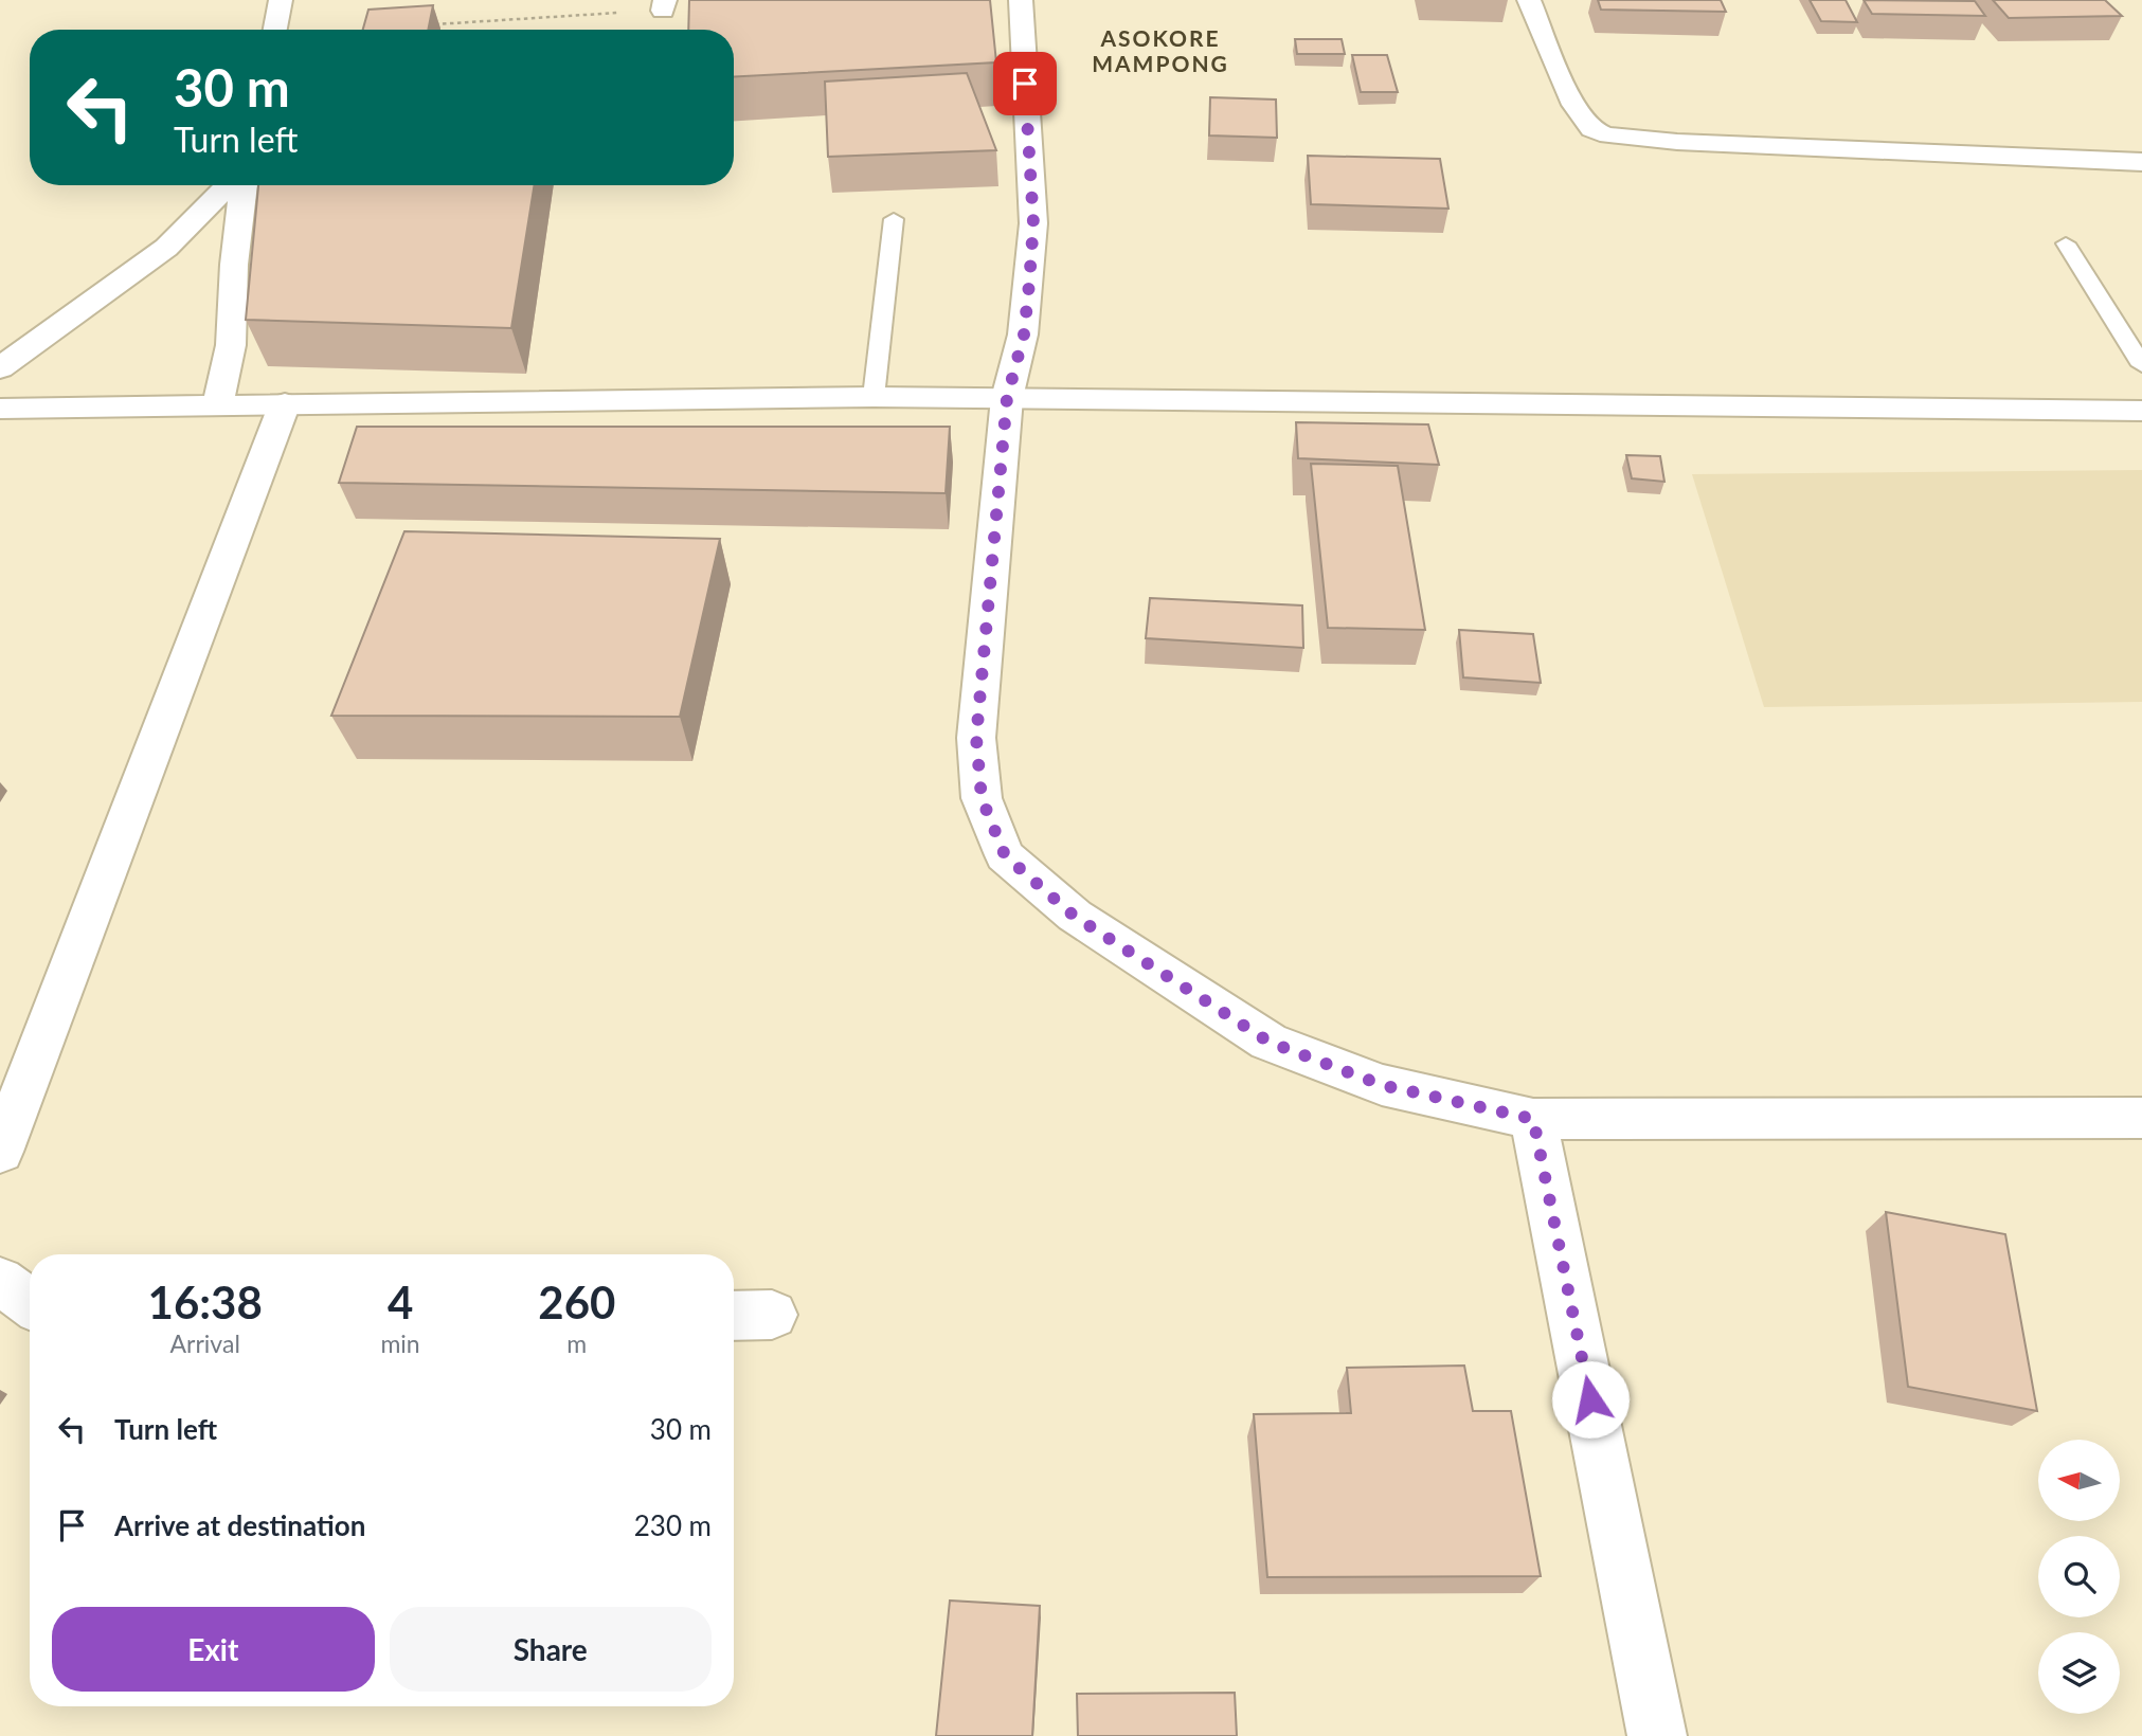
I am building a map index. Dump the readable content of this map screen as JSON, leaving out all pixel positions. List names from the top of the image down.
{
  "districts": ["ASOKORE MAMPONG"],
  "north": "left",
  "page": {
    "turn": ["30 m", "Turn left"],
    "eta": [
      "16:38",
      "Arrival",
      "4",
      "min",
      "260",
      "m"
    ],
    "list": [
      {
        "name": "Turn left",
        "value": "30 m"
      },
      {
        "name": "Arrive at destination",
        "value": "230 m"
      }
    ],
    "buttons": ["Exit", "Share"]
  }
}
